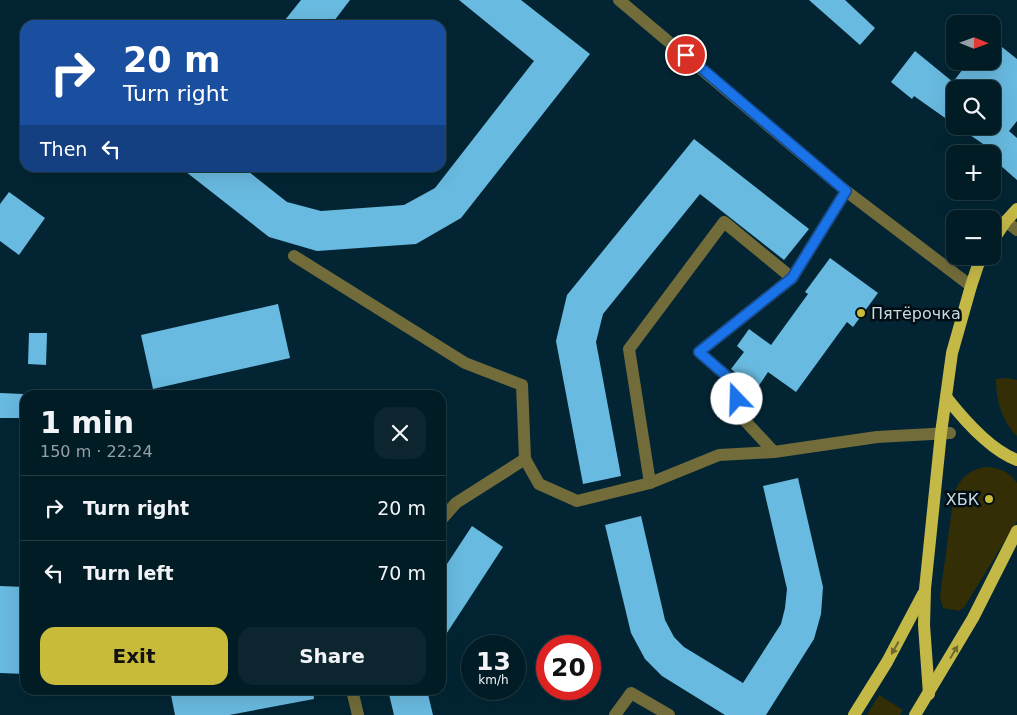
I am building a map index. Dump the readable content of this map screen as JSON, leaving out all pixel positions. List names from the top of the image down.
{
  "places": ["Пятёрочка", "ХБК"],
  "north": "right",
  "page": {
    "map_buttons": ["+", "−"],
    "turn": ["20 m", "Turn right"],
    "then": "Then",
    "heading": ["1 min", "150 m · 22:24"],
    "list": [
      {
        "name": "Turn right",
        "value": "20 m"
      },
      {
        "name": "Turn left",
        "value": "70 m"
      }
    ],
    "buttons": ["Exit", "Share"],
    "speed": "13 km/h",
    "limit": "20"
  }
}
